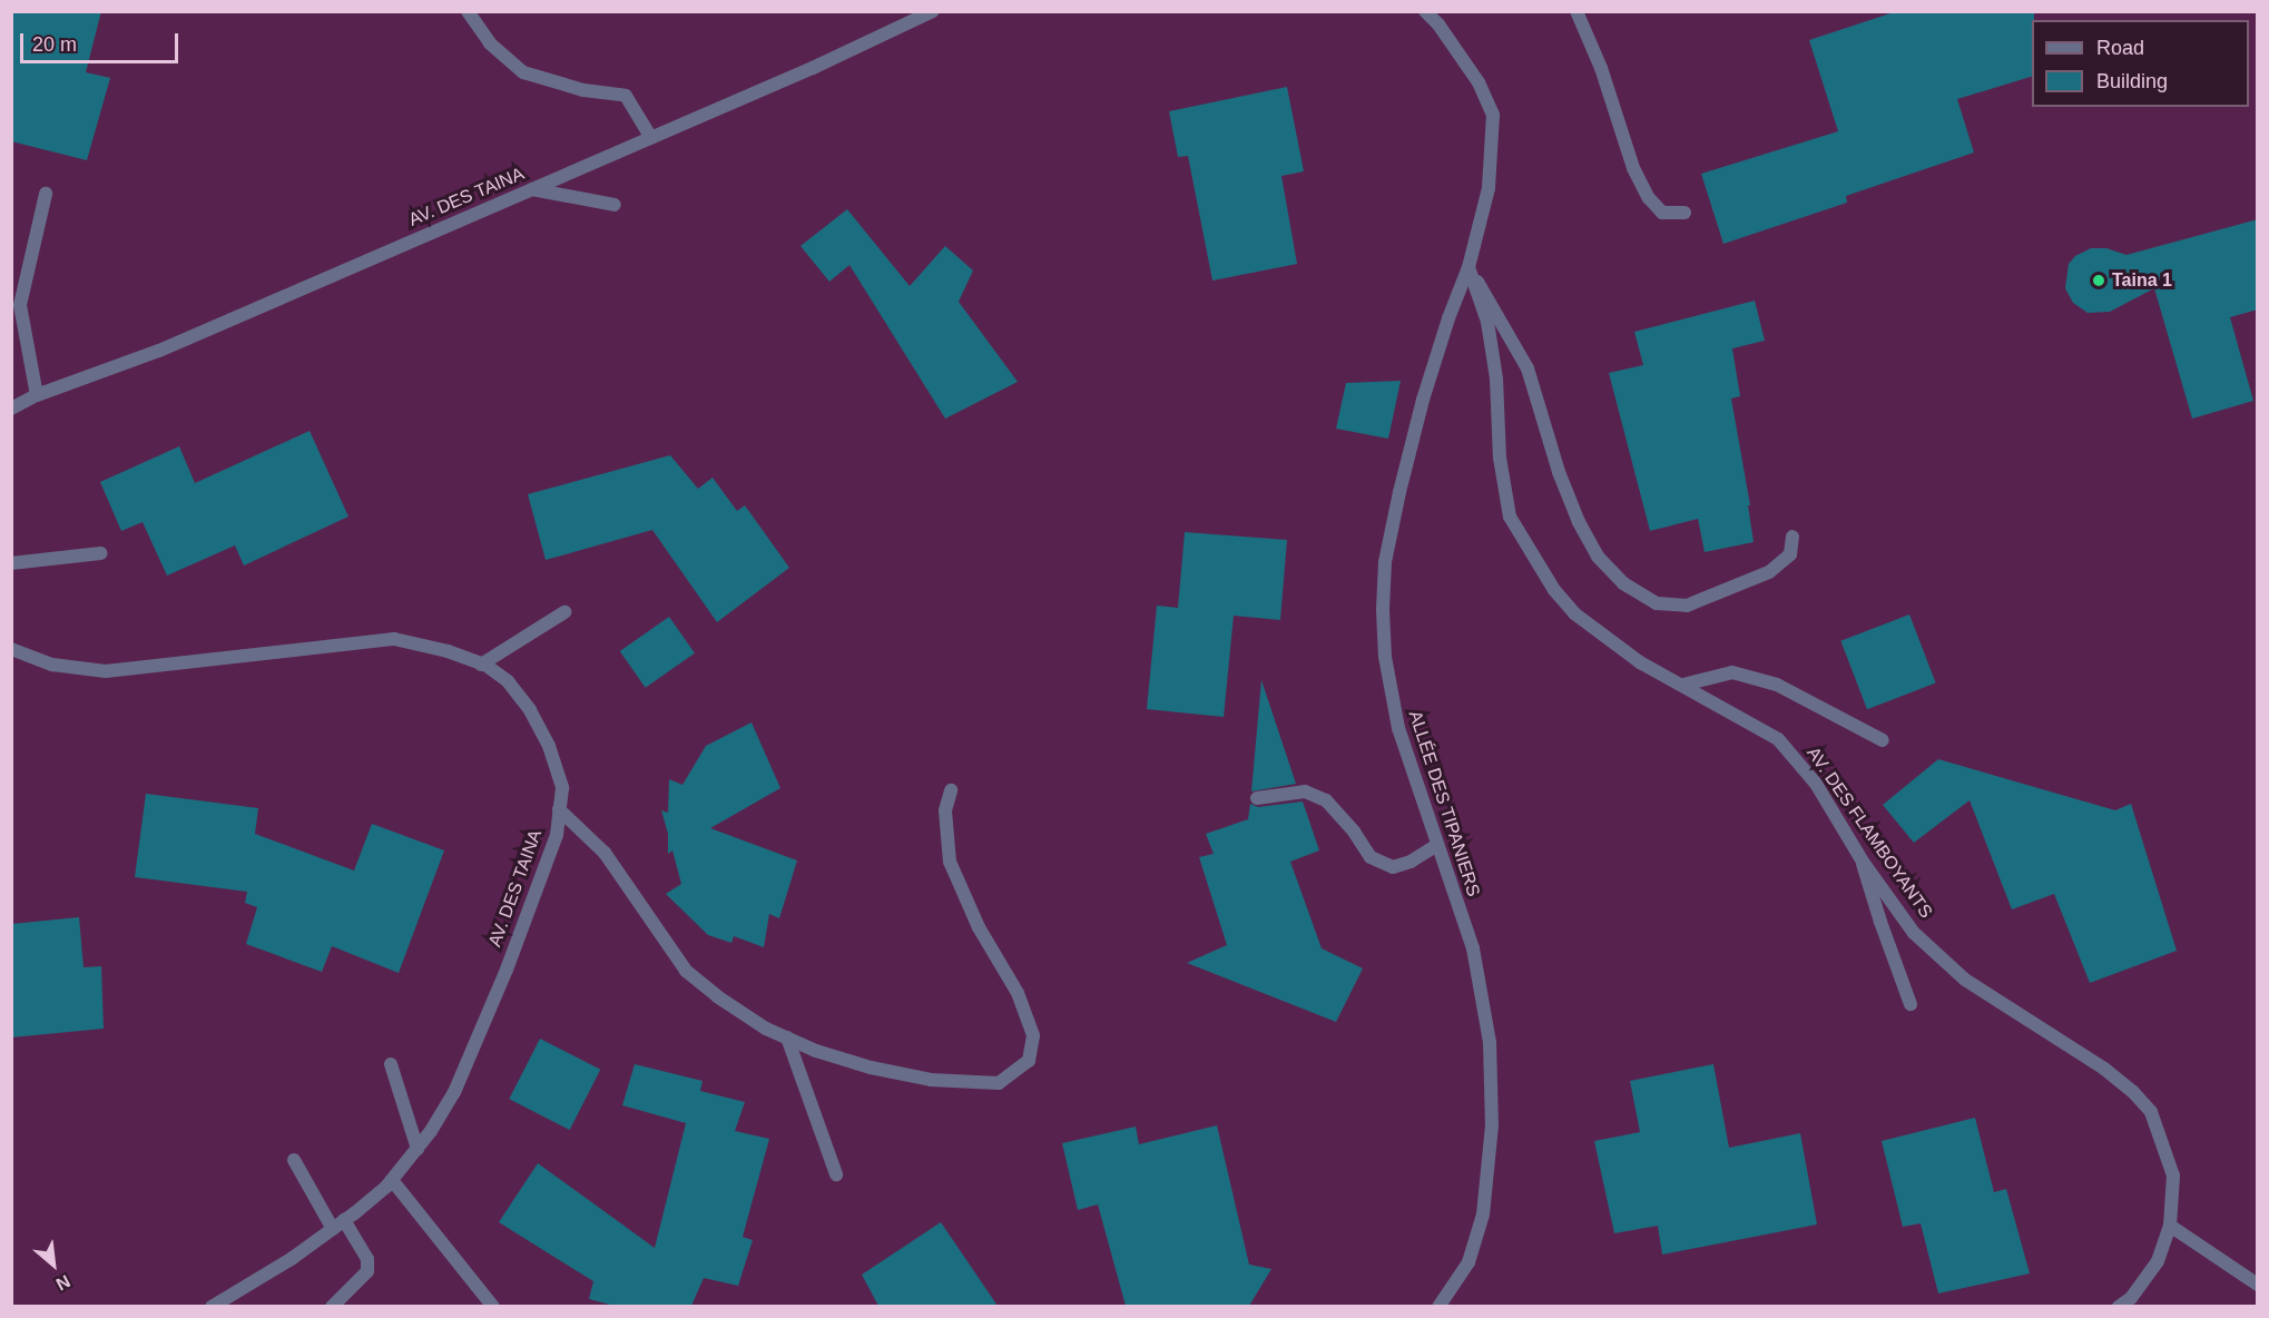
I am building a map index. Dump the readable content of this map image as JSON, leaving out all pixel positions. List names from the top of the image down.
{
  "streets": {
    "street": ["AV. DES TAINA", "ALLÉE DES TIPANIERS", "AV. DES FLAMBOYANTS"]
  },
  "crossings": [
    ["ALLÉE DES TIPANIERS", "AV. DES FLAMBOYANTS"]
  ],
  "places": ["Taina 1"],
  "legend": ["Road", "Building"],
  "scale_bar": "20 m",
  "north": "bottom right"
}
